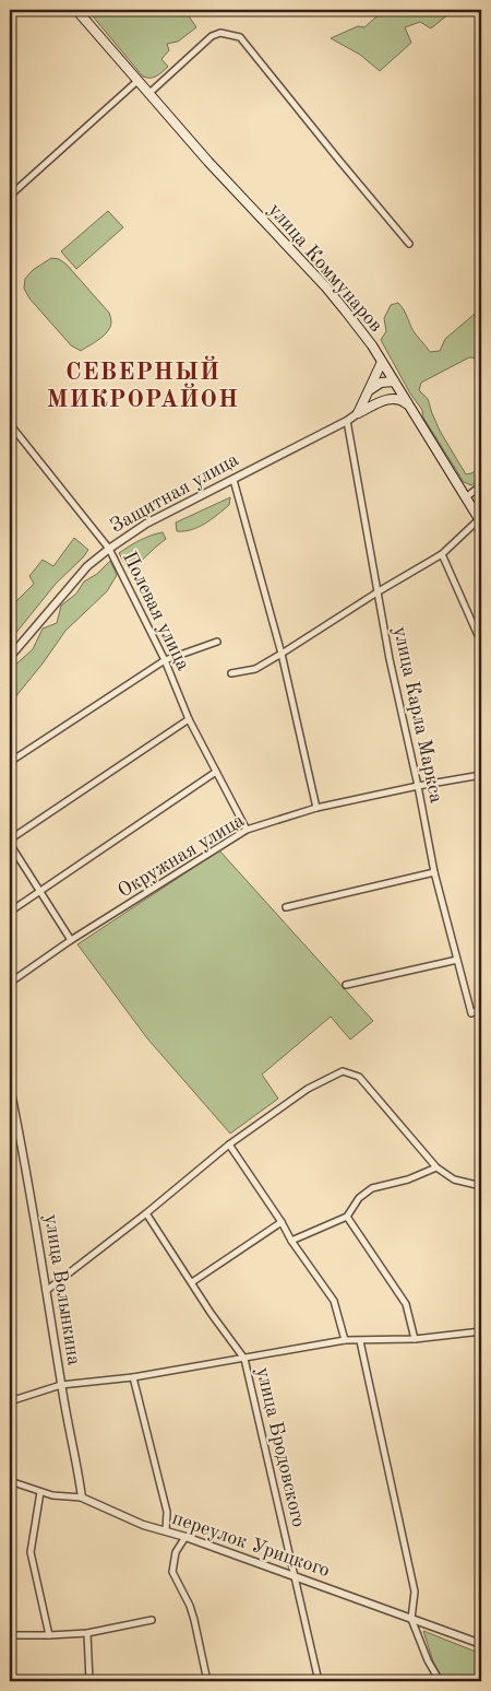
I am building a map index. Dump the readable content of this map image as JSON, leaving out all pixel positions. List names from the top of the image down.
{
  "streets": {
    "main road": ["улица Коммунаров"],
    "street": [
      "Защитная улица",
      "Полевая улица",
      "улица Карла Маркса",
      "Окружная улица",
      "улица Волынкина",
      "улица Бродовского",
      "переулок Урицкого"
    ]
  },
  "crossings": [
    ["Защитная улица", "Полевая улица"],
    ["Защитная улица", "улица Карла Маркса"],
    ["Полевая улица", "Окружная улица"],
    ["улица Карла Маркса", "Окружная улица"],
    ["улица Волынкина", "переулок Урицкого"],
    ["улица Бродовского", "переулок Урицкого"]
  ],
  "districts": ["СЕВЕРНЫЙ МИКРОРАЙОН"]
}
